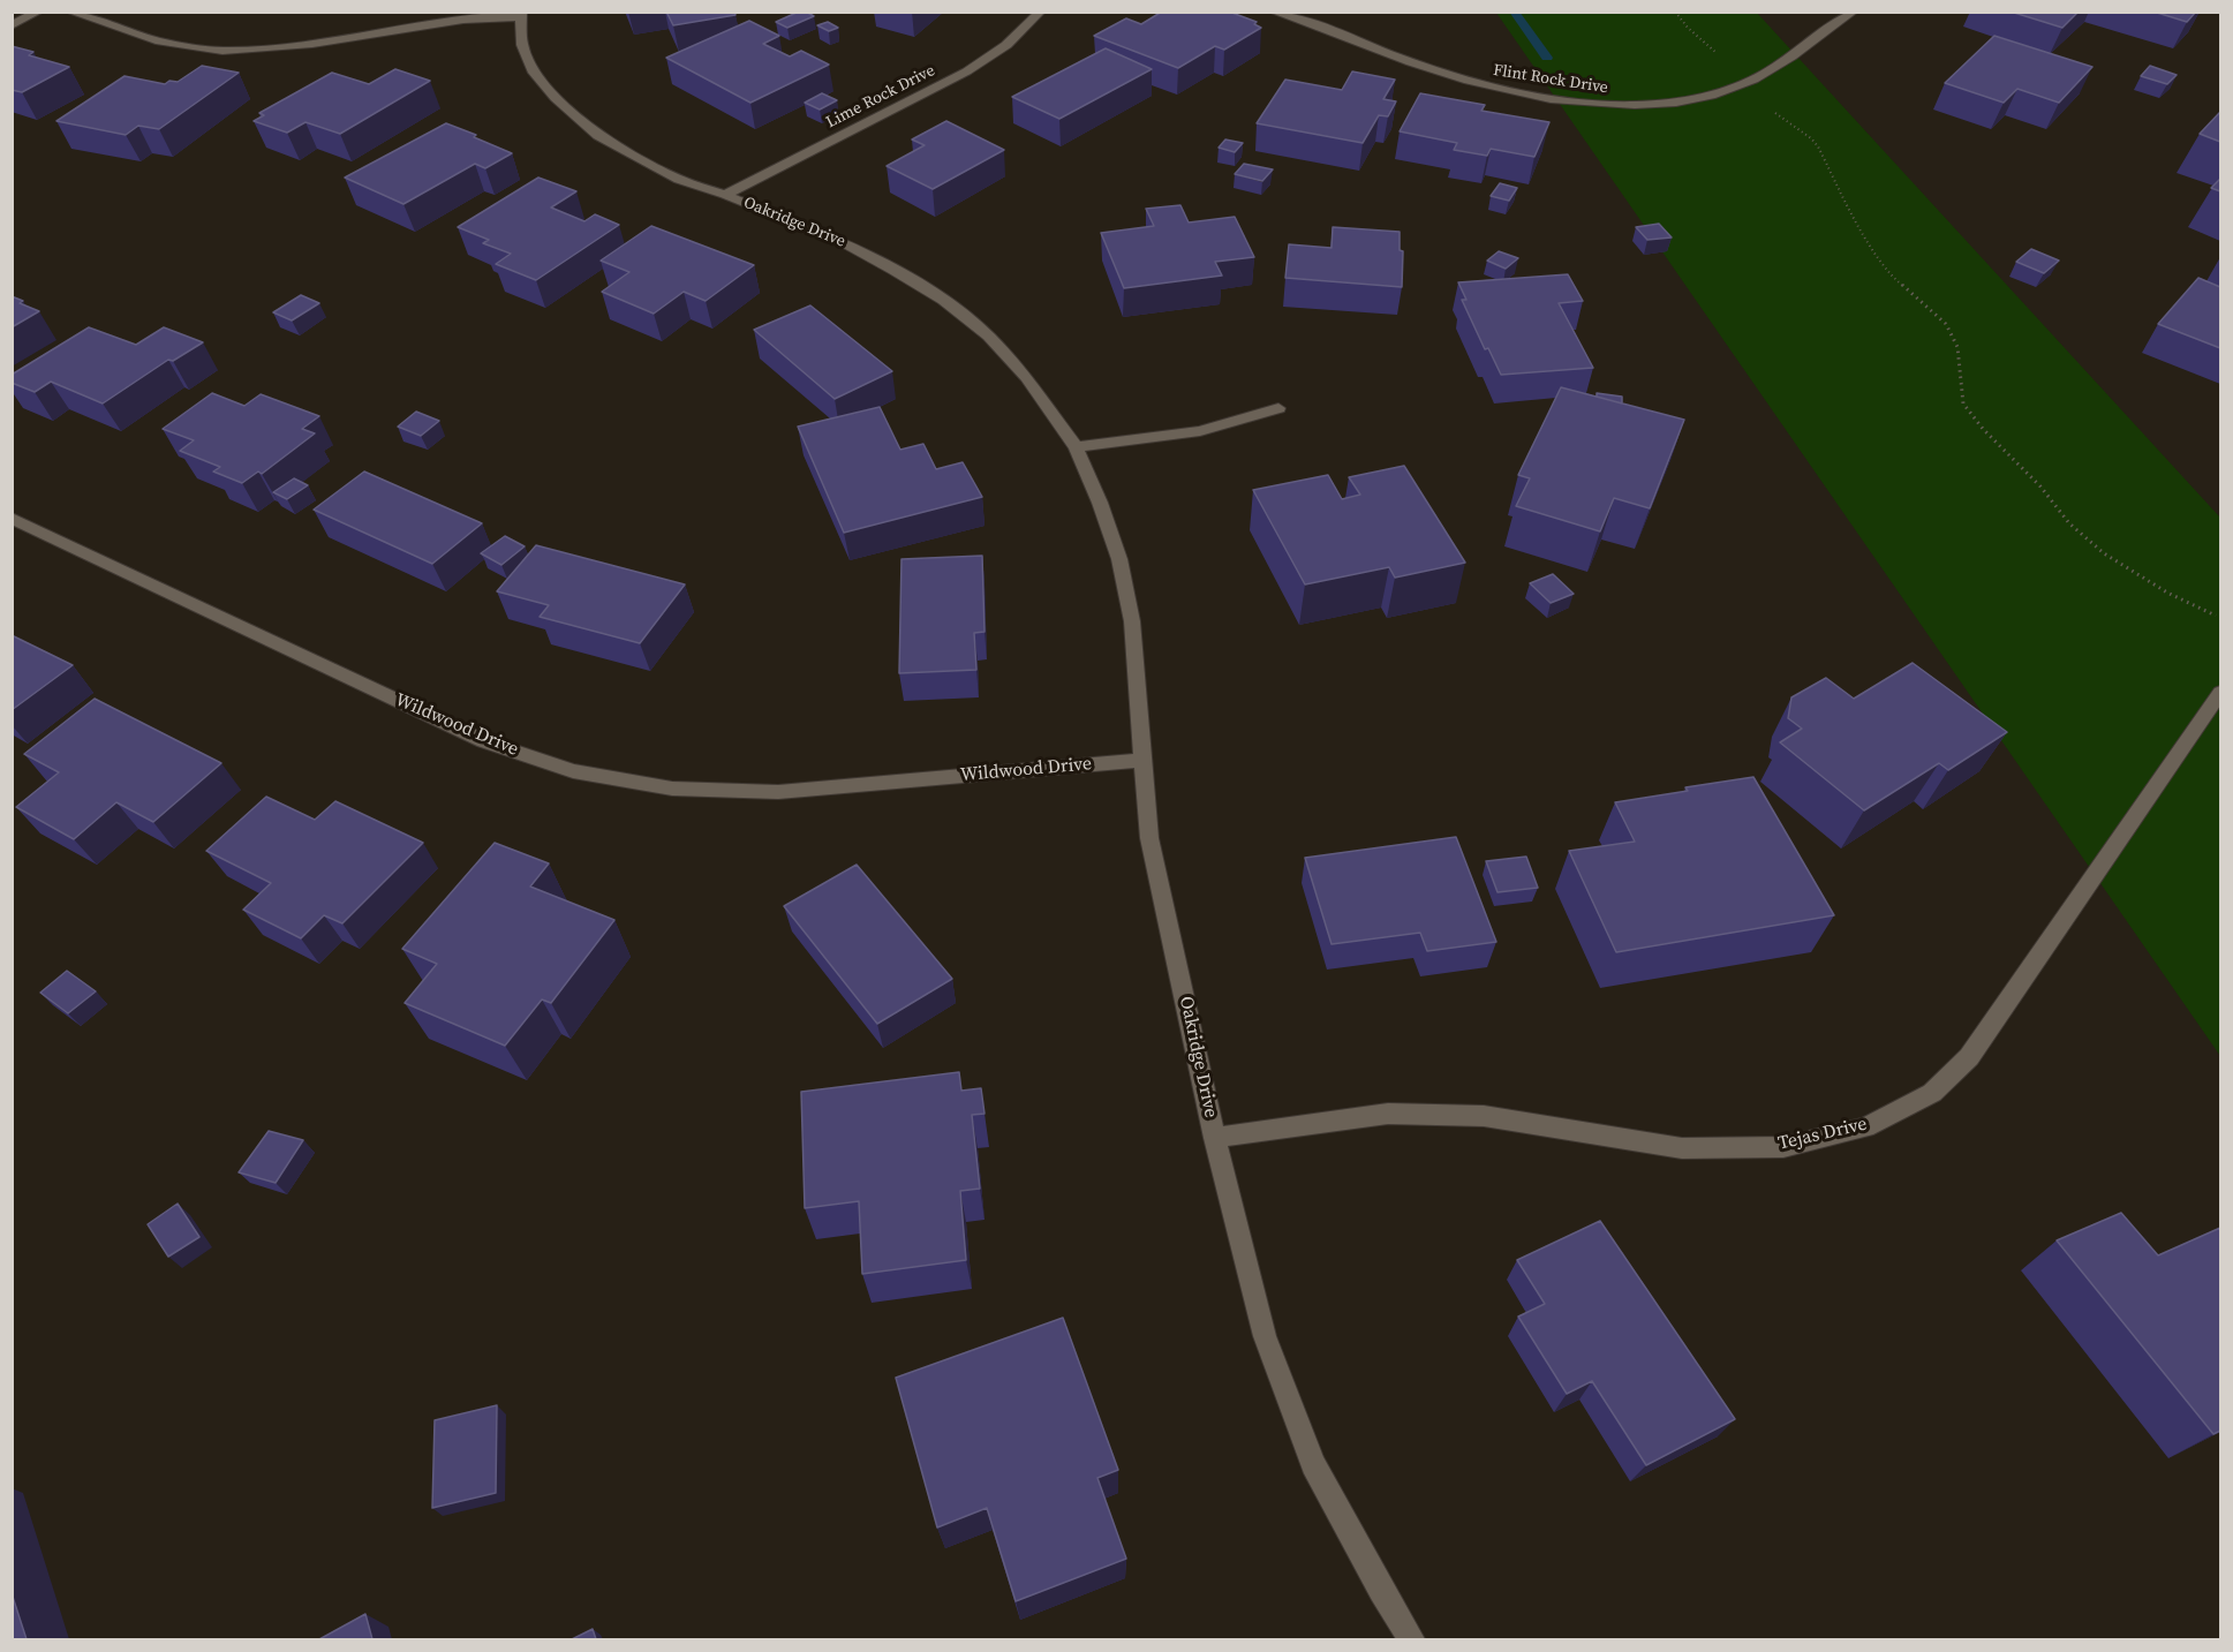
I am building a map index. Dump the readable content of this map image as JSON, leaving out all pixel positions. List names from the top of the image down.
{
  "streets": {
    "street": [
      "Flint Rock Drive",
      "Lime Rock Drive",
      "Oakridge Drive",
      "Wildwood Drive",
      "Tejas Drive"
    ]
  },
  "crossings": [
    ["Lime Rock Drive", "Oakridge Drive"],
    ["Oakridge Drive", "Wildwood Drive"],
    ["Oakridge Drive", "Tejas Drive"]
  ]
}
